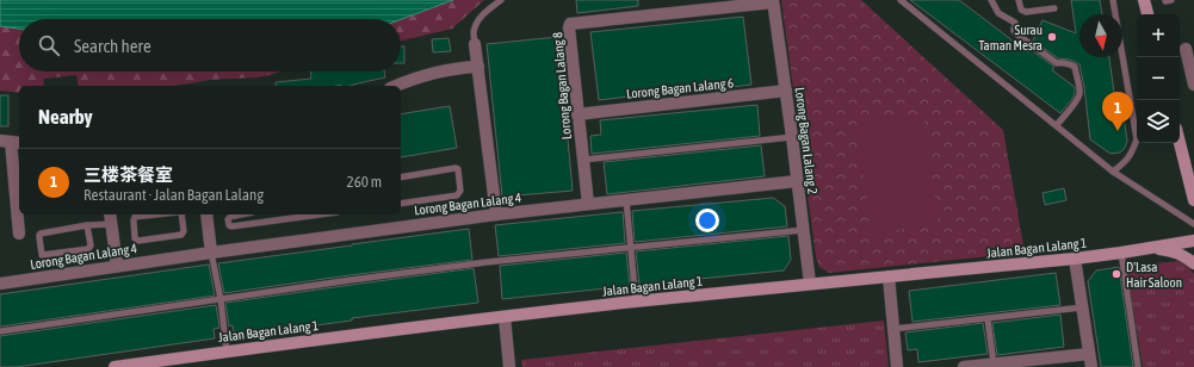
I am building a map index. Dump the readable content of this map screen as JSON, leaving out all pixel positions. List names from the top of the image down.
{
  "streets": {
    "main road": ["Jalan Bagan Lalang 1"],
    "street": [
      "Lorong Bagan Lalang 8",
      "Lorong Bagan Lalang 6",
      "Lorong Bagan Lalang 2",
      "Lorong Bagan Lalang 4"
    ]
  },
  "crossings": [
    ["Lorong Bagan Lalang 8", "Lorong Bagan Lalang 6"],
    ["Lorong Bagan Lalang 8", "Lorong Bagan Lalang 2"],
    ["Lorong Bagan Lalang 8", "Lorong Bagan Lalang 4"],
    ["Lorong Bagan Lalang 6", "Lorong Bagan Lalang 2"],
    ["Lorong Bagan Lalang 2", "Lorong Bagan Lalang 4"],
    ["Lorong Bagan Lalang 2", "Jalan Bagan Lalang 1"]
  ],
  "places": ["Surau Taman Mesra", "D'Lasa Hair Saloon"],
  "north": "bottom",
  "page": {
    "map_buttons": ["+", "−"],
    "search": "Search here",
    "heading": "Nearby",
    "pins": "1",
    "list": [
      {
        "mark": "1",
        "name": "三楼茶餐室",
        "note": "Restaurant · Jalan Bagan Lalang",
        "value": "260 m"
      }
    ]
  }
}
